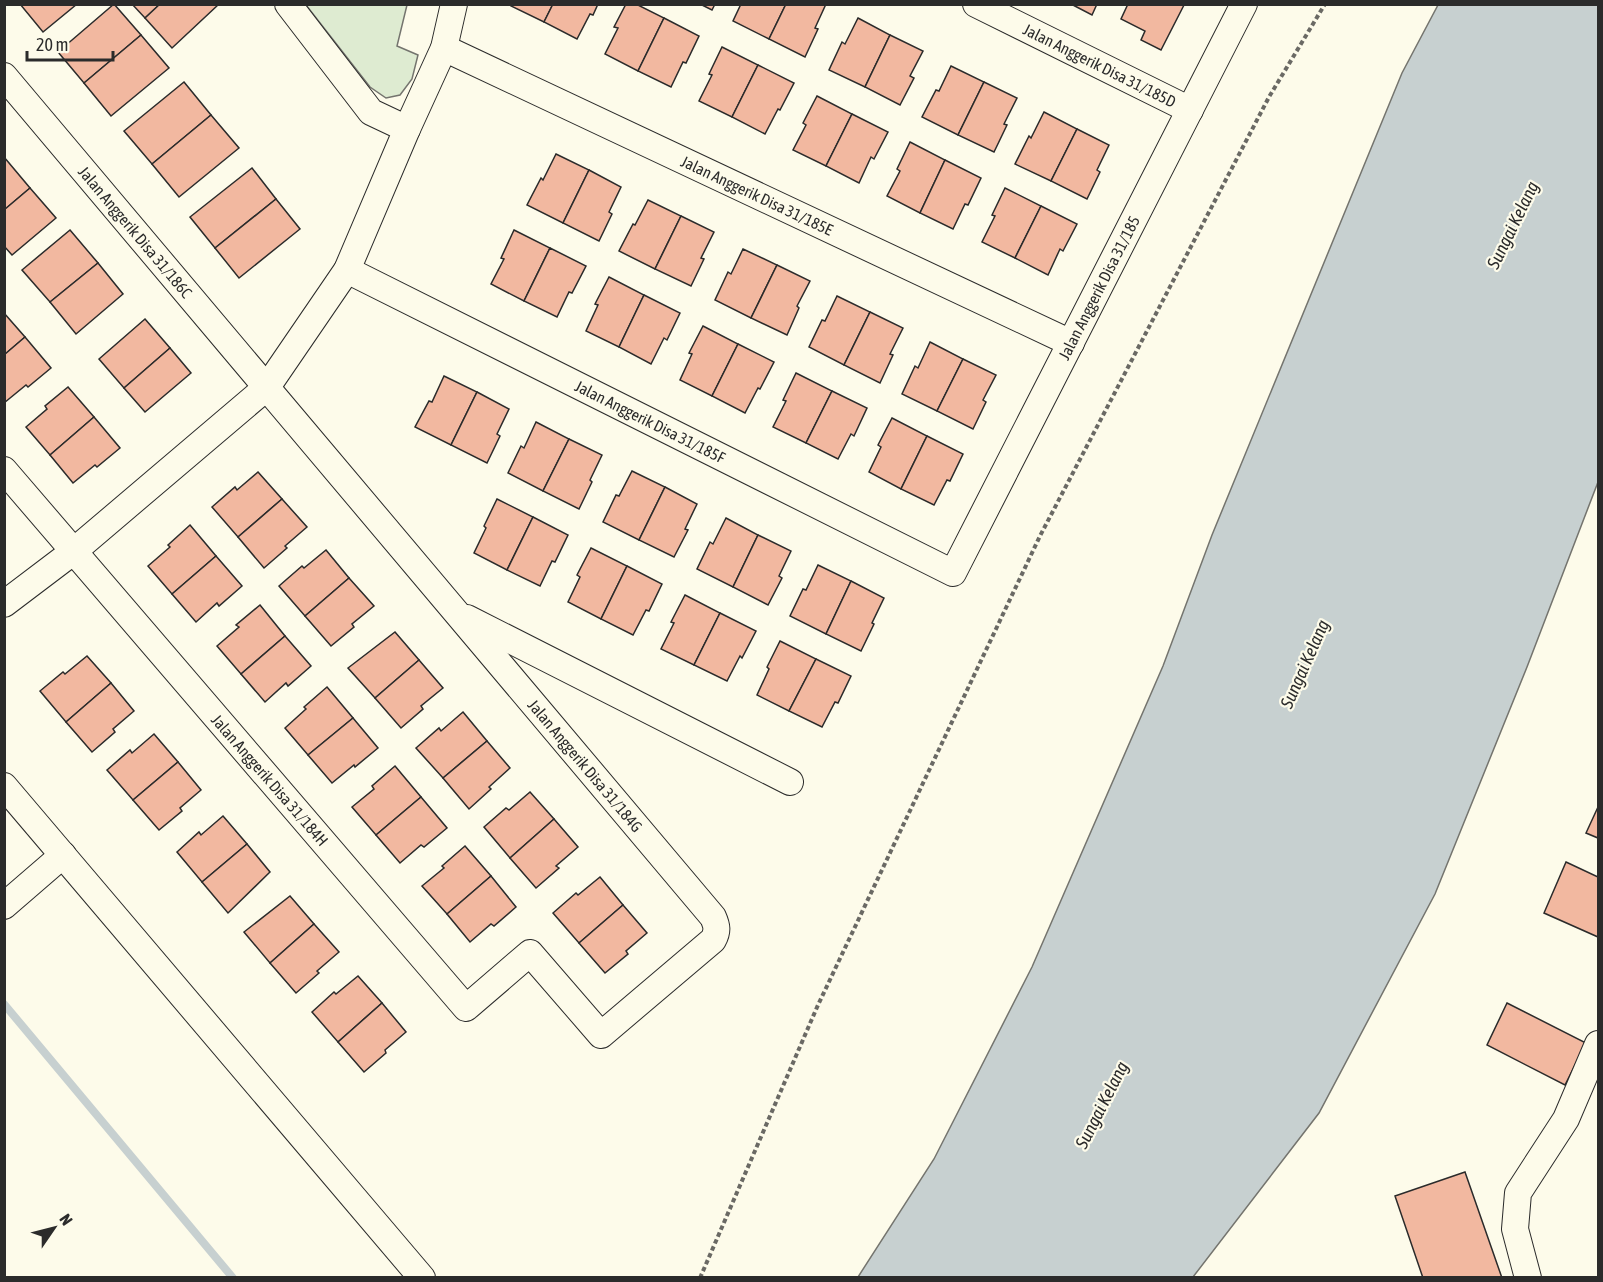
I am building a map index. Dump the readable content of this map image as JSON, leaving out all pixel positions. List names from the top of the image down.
{
  "streets": {
    "street": [
      "Jalan Anggerik Disa 31/185D",
      "Jalan Anggerik Disa 31/185E",
      "Jalan Anggerik Disa 31/186C",
      "Jalan Anggerik Disa 31/185",
      "Jalan Anggerik Disa 31/185F",
      "Jalan Anggerik Disa 31/184G",
      "Jalan Anggerik Disa 31/184H"
    ]
  },
  "crossings": [
    ["Jalan Anggerik Disa 31/185D", "Jalan Anggerik Disa 31/185"],
    ["Jalan Anggerik Disa 31/185E", "Jalan Anggerik Disa 31/185"],
    ["Jalan Anggerik Disa 31/186C", "Jalan Anggerik Disa 31/184G"],
    ["Jalan Anggerik Disa 31/185", "Jalan Anggerik Disa 31/185F"],
    ["Jalan Anggerik Disa 31/184G", "Jalan Anggerik Disa 31/184H"]
  ],
  "water": ["Sungai Kelang"],
  "scale_bar": "20 m",
  "north": "top right"
}
